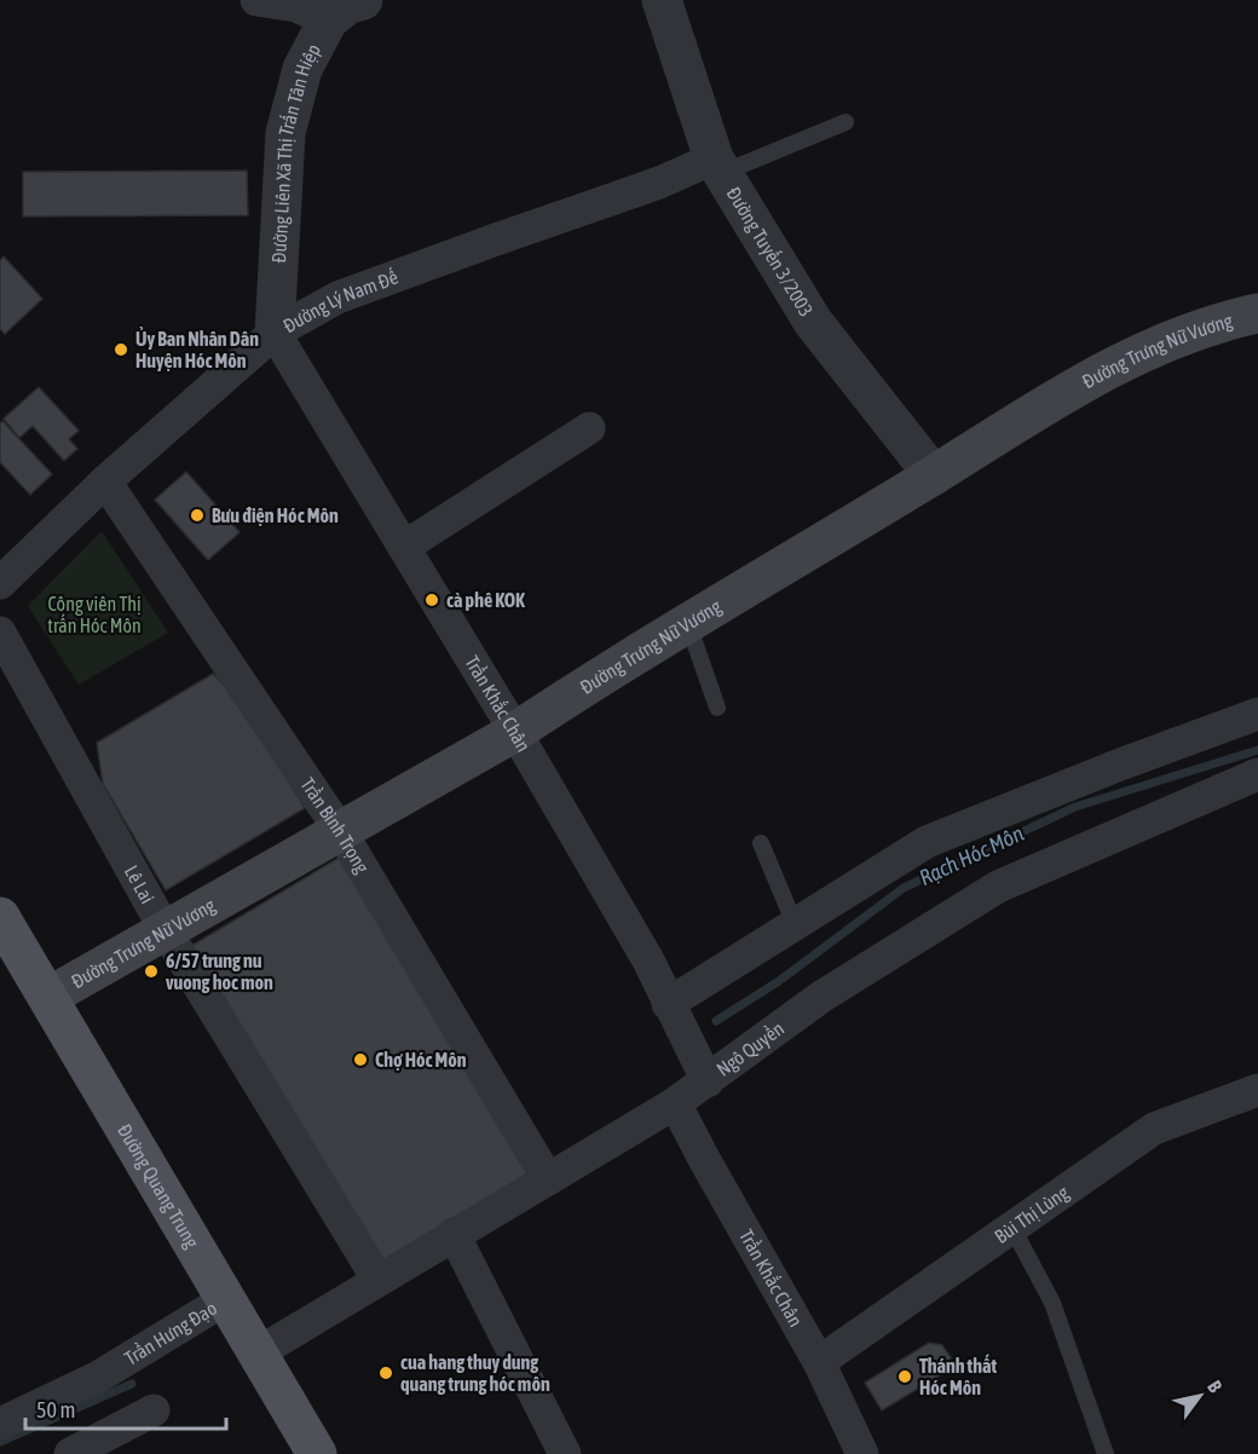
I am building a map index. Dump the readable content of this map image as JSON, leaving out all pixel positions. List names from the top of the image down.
{
  "streets": {
    "main road": ["Đường Trưng Nữ Vương", "Đường Quang Trung"],
    "street": [
      "Đường Liên Xã Thị Trấn Tân Hiệp",
      "Đường Tuyến 3/2003",
      "Đường Lý Nam Đế",
      "Trần Khắc Chân",
      "Trần Bình Trọng",
      "Lê Lai",
      "Ngô Quyền",
      "Bùi Thị Lùng",
      "Trần Hưng Đạo"
    ]
  },
  "crossings": [
    ["Đường Liên Xã Thị Trấn Tân Hiệp", "Đường Lý Nam Đế"],
    ["Đường Liên Xã Thị Trấn Tân Hiệp", "Trần Khắc Chân"],
    ["Đường Tuyến 3/2003", "Đường Lý Nam Đế"],
    ["Đường Tuyến 3/2003", "Đường Trưng Nữ Vương"],
    ["Đường Lý Nam Đế", "Trần Khắc Chân"],
    ["Đường Lý Nam Đế", "Trần Bình Trọng"],
    ["Đường Trưng Nữ Vương", "Trần Khắc Chân"],
    ["Đường Trưng Nữ Vương", "Trần Bình Trọng"],
    ["Đường Trưng Nữ Vương", "Lê Lai"],
    ["Đường Trưng Nữ Vương", "Đường Quang Trung"],
    ["Trần Khắc Chân", "Ngô Quyền"],
    ["Trần Khắc Chân", "Bùi Thị Lùng"],
    ["Trần Bình Trọng", "Ngô Quyền"],
    ["Lê Lai", "Ngô Quyền"],
    ["Ngô Quyền", "Đường Quang Trung"],
    ["Đường Quang Trung", "Trần Hưng Đạo"]
  ],
  "water": ["Rạch Hóc Môn"],
  "parks": ["Công viên Thị trấn Hóc Môn"],
  "places": [
    "Ủy Ban Nhân Dân Huyện Hóc Môn",
    "Bưu điện Hóc Môn",
    "cà phê KOK",
    "6/57 trung nu vuong hoc mon",
    "Chợ Hóc Môn",
    "cua hang thuy dung quang trung hóc môn",
    "Thánh thất Hóc Môn"
  ],
  "scale_bar": "50 m",
  "north": "top right"
}
